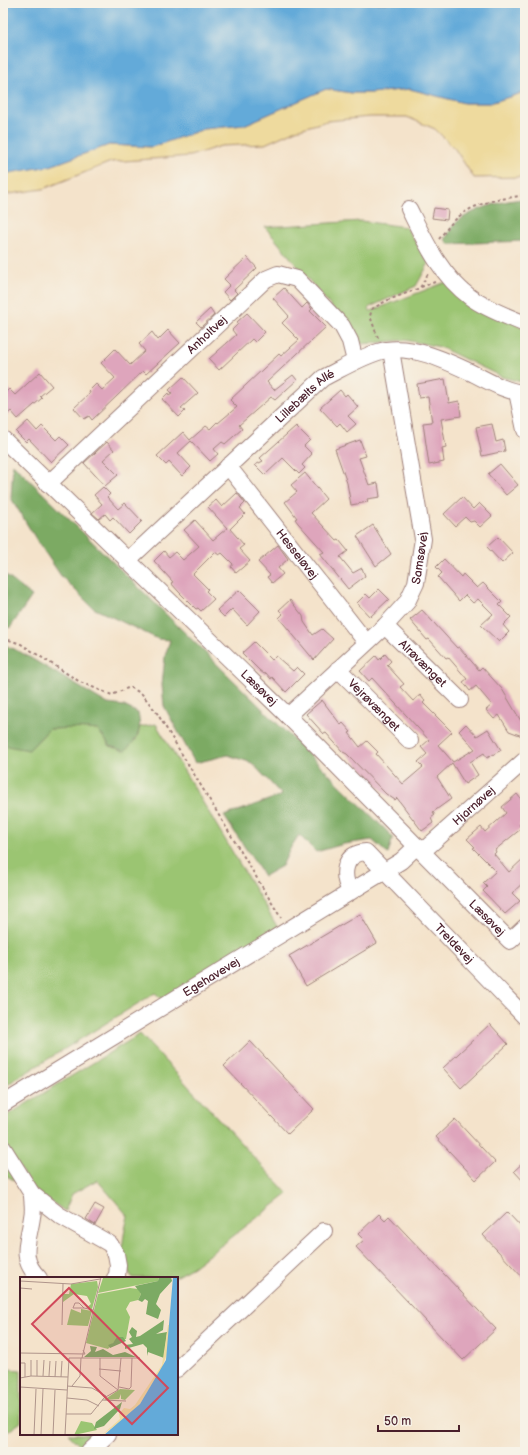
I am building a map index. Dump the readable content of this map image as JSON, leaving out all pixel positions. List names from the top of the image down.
{
  "streets": {
    "street": [
      "Anholtvej",
      "Lillebælts Allé",
      "Hesseløvej",
      "Samsøvej",
      "Alrøvænget",
      "Læsøvej",
      "Vejrøvænget",
      "Hjarnøvej",
      "Treldevej",
      "Egehavevej"
    ]
  },
  "crossings": [
    ["Anholtvej", "Lillebælts Allé"],
    ["Anholtvej", "Læsøvej"],
    ["Lillebælts Allé", "Hesseløvej"],
    ["Lillebælts Allé", "Samsøvej"],
    ["Lillebælts Allé", "Læsøvej"],
    ["Hesseløvej", "Samsøvej"],
    ["Samsøvej", "Alrøvænget"],
    ["Samsøvej", "Læsøvej"],
    ["Samsøvej", "Vejrøvænget"],
    ["Læsøvej", "Hjarnøvej"],
    ["Læsøvej", "Egehavevej"],
    ["Hjarnøvej", "Egehavevej"],
    ["Treldevej", "Egehavevej"]
  ],
  "scale_bar": "50 m"
}
